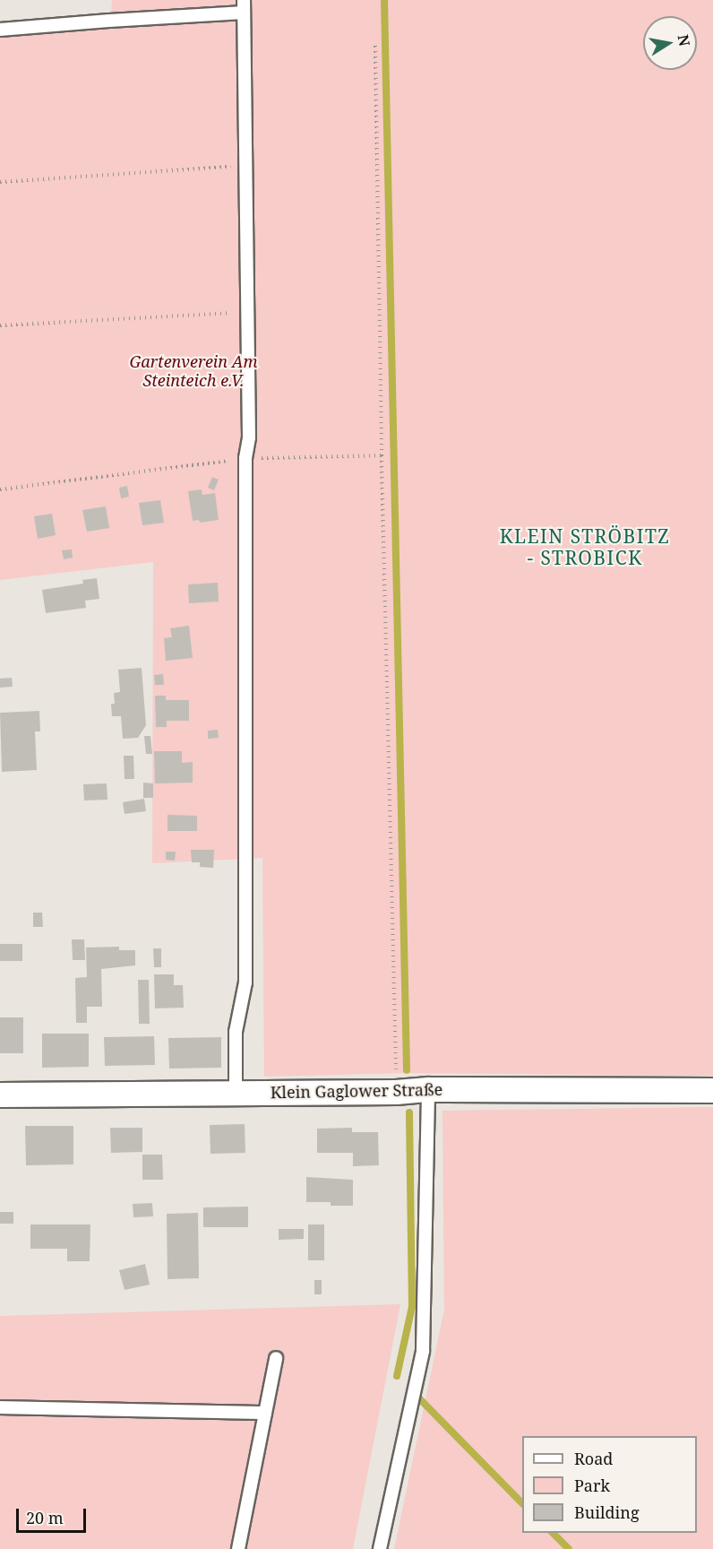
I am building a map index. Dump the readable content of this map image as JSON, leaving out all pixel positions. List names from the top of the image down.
{
  "streets": {
    "street": ["Klein Gaglower Straße"]
  },
  "districts": ["KLEIN STRÖBITZ - STROBICK"],
  "parks": ["Gartenverein Am Steinteich e.V."],
  "legend": ["Road", "Park", "Building"],
  "scale_bar": "20 m",
  "north": "right"
}
